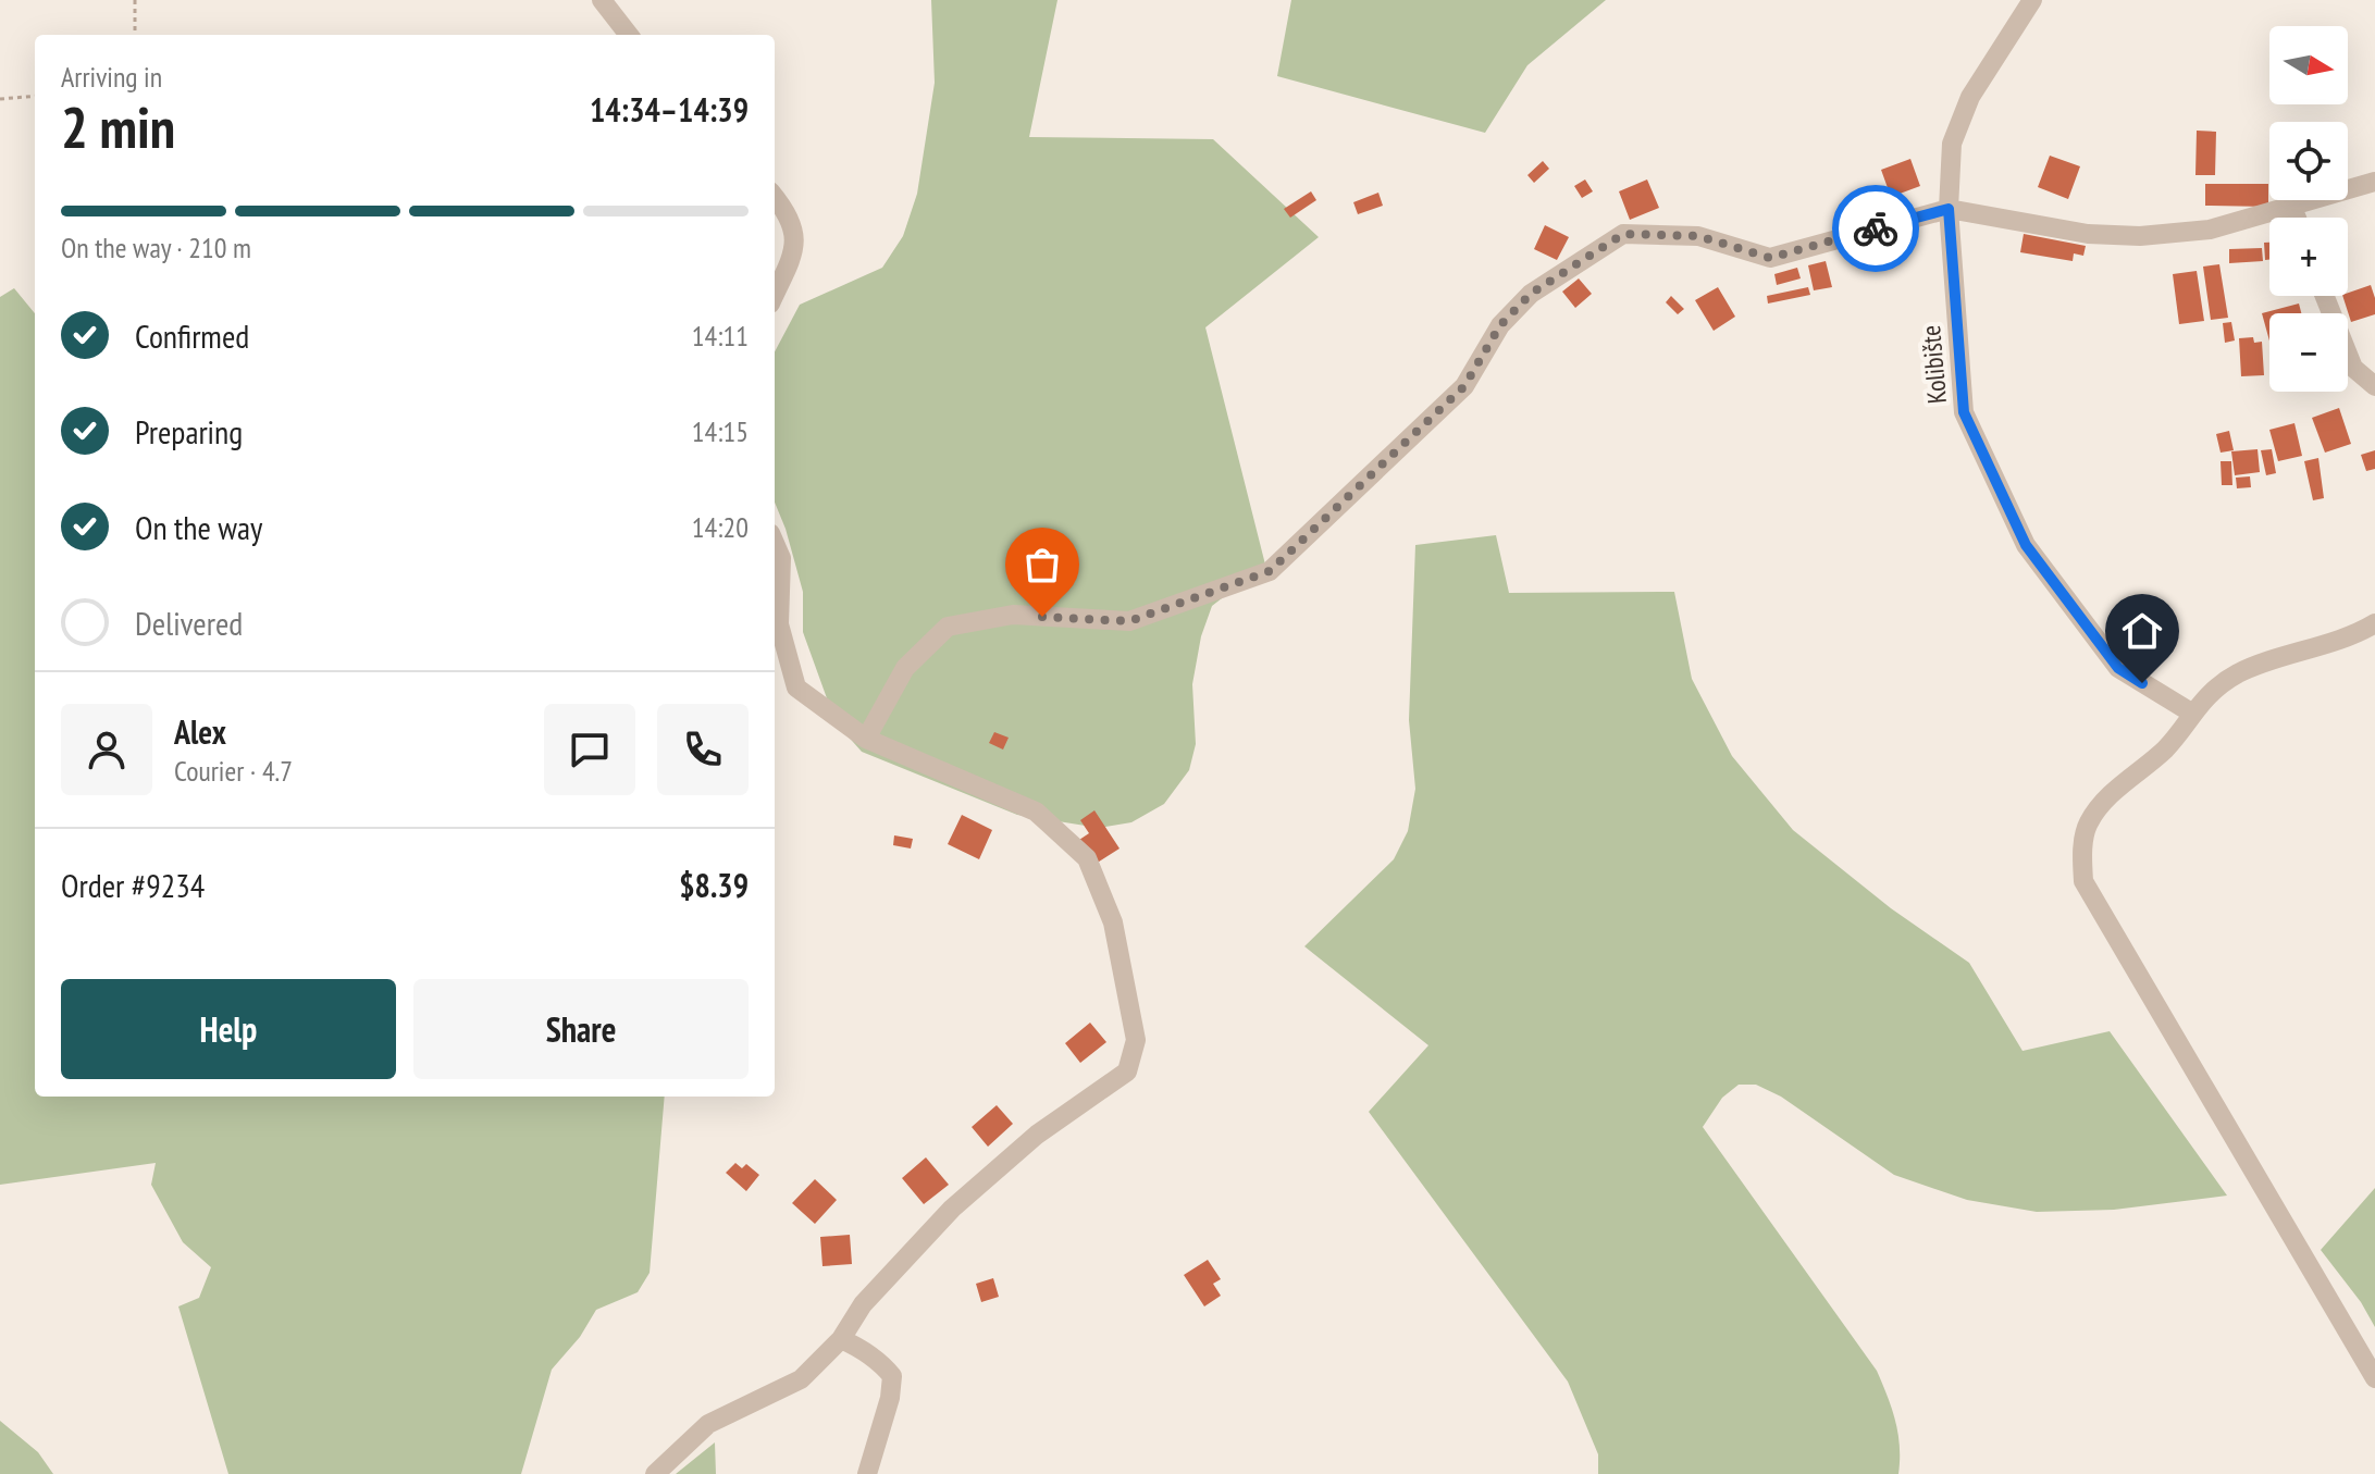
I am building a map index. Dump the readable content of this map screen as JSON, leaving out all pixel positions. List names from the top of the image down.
{
  "streets": {
    "street": ["Kolibište"]
  },
  "north": "right",
  "page": {
    "map_buttons": ["+", "−"],
    "heading": ["2 min", "Arriving in", "14:34–14:39"],
    "panel": [
      "Alex",
      "Courier · 4.7",
      "Order #9234",
      "$8.39"
    ],
    "bar": "On the way · 210 m",
    "list": [
      ["Confirmed", "14:11"],
      ["Preparing", "14:15"],
      ["On the way", "14:20"],
      "Delivered"
    ],
    "buttons": ["Help", "Share"]
  }
}
